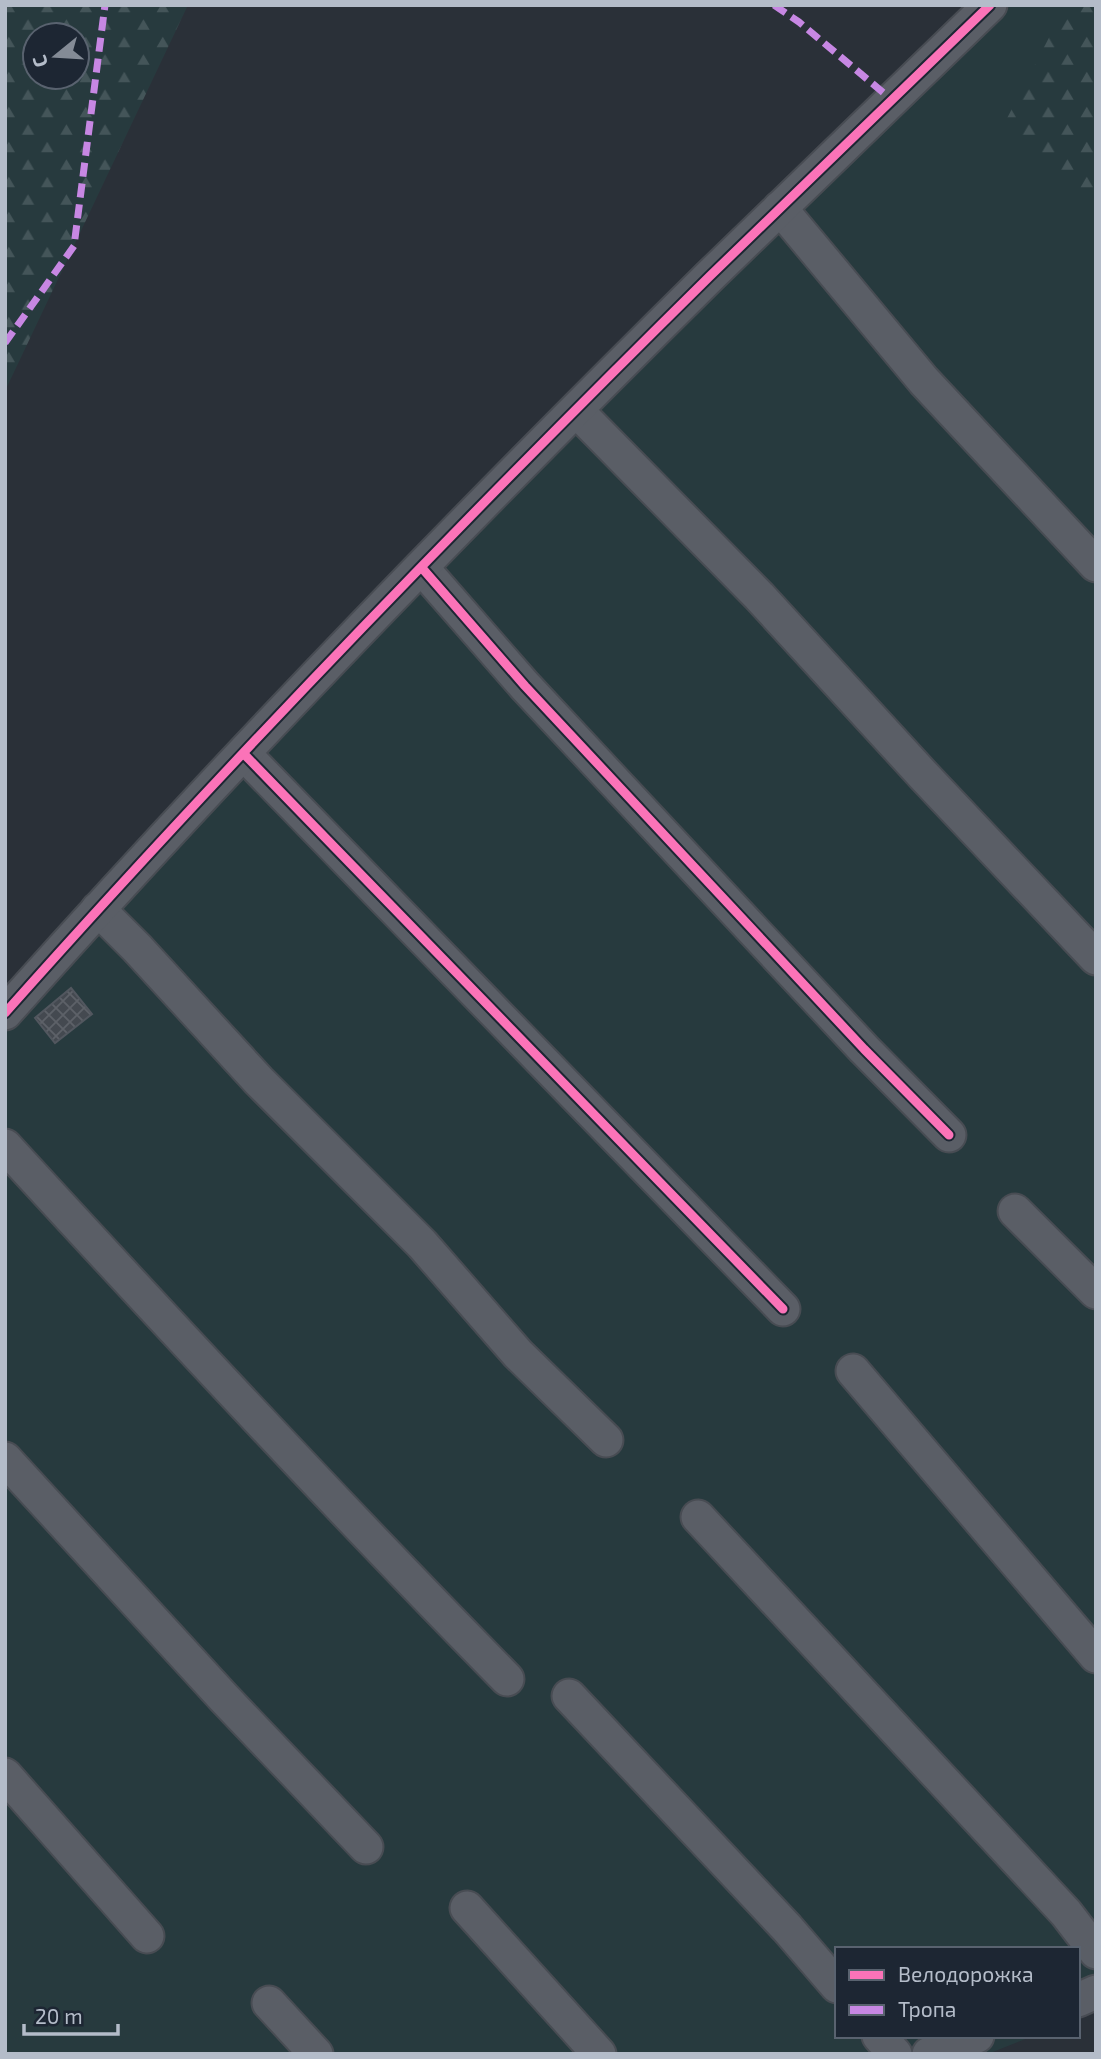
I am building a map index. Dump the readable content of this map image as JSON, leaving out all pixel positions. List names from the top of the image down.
{
  "legend": ["Велодорожка", "Тропа"],
  "scale_bar": "20 m",
  "north": "left"
}
